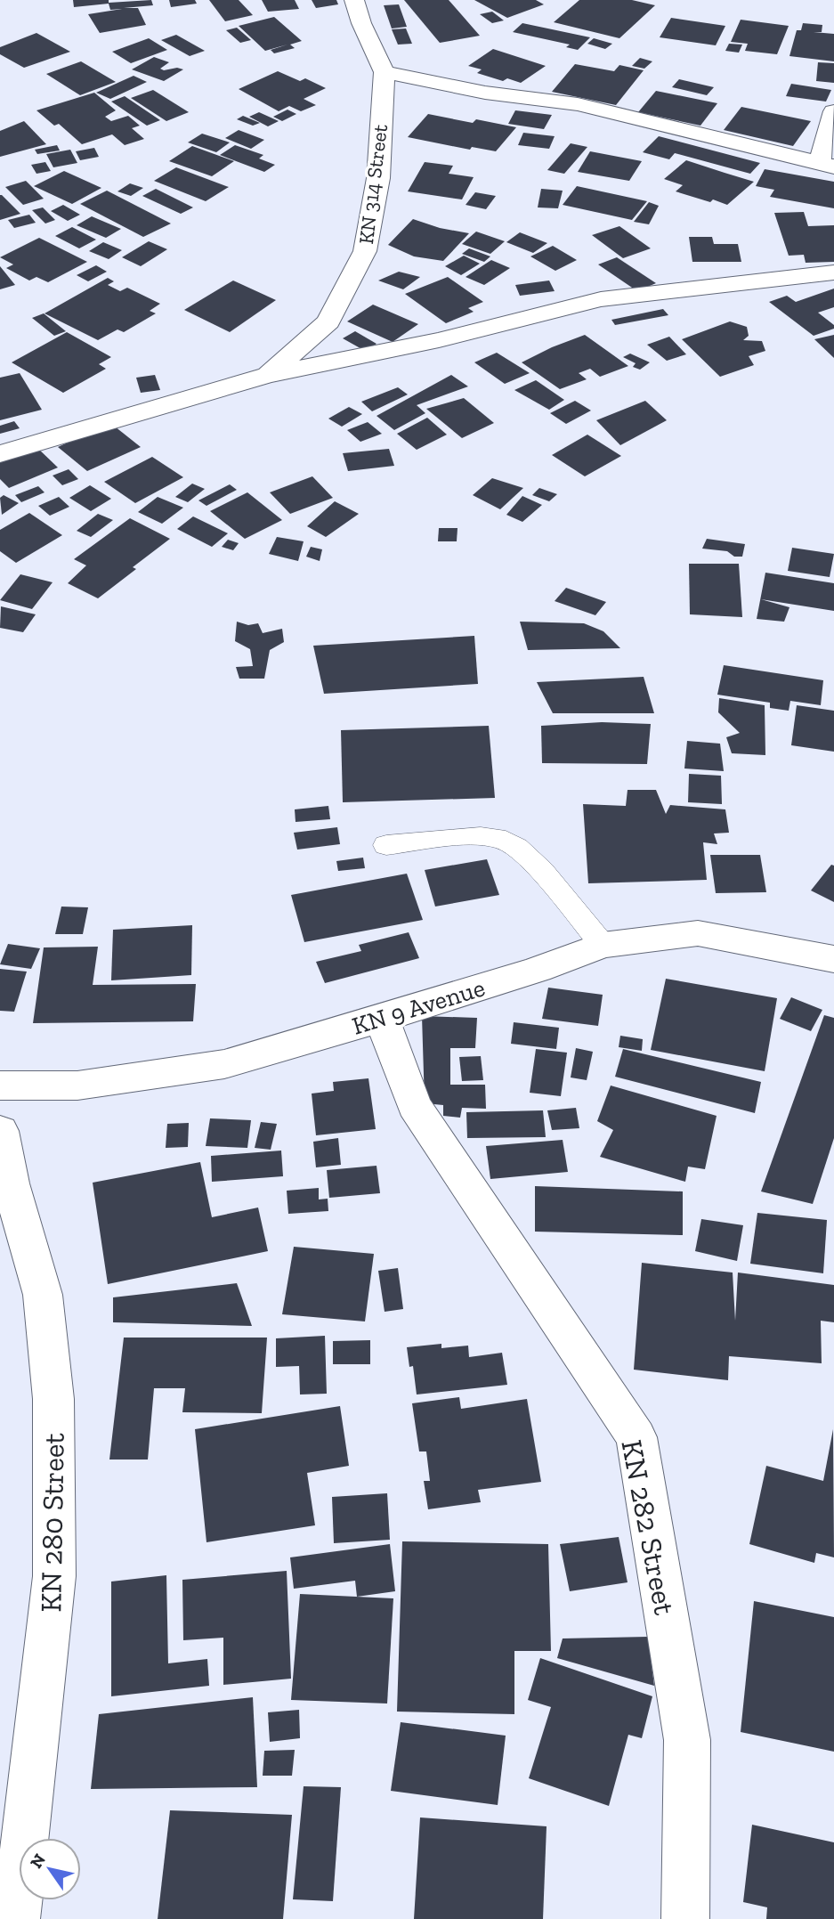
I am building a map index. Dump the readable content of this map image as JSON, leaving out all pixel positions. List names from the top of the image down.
{
  "streets": {
    "street": [
      "KN 314 Street",
      "KN 9 Avenue",
      "KN 280 Street",
      "KN 282 Street"
    ]
  },
  "crossings": [
    ["KN 9 Avenue", "KN 282 Street"]
  ],
  "north": "top left"
}
